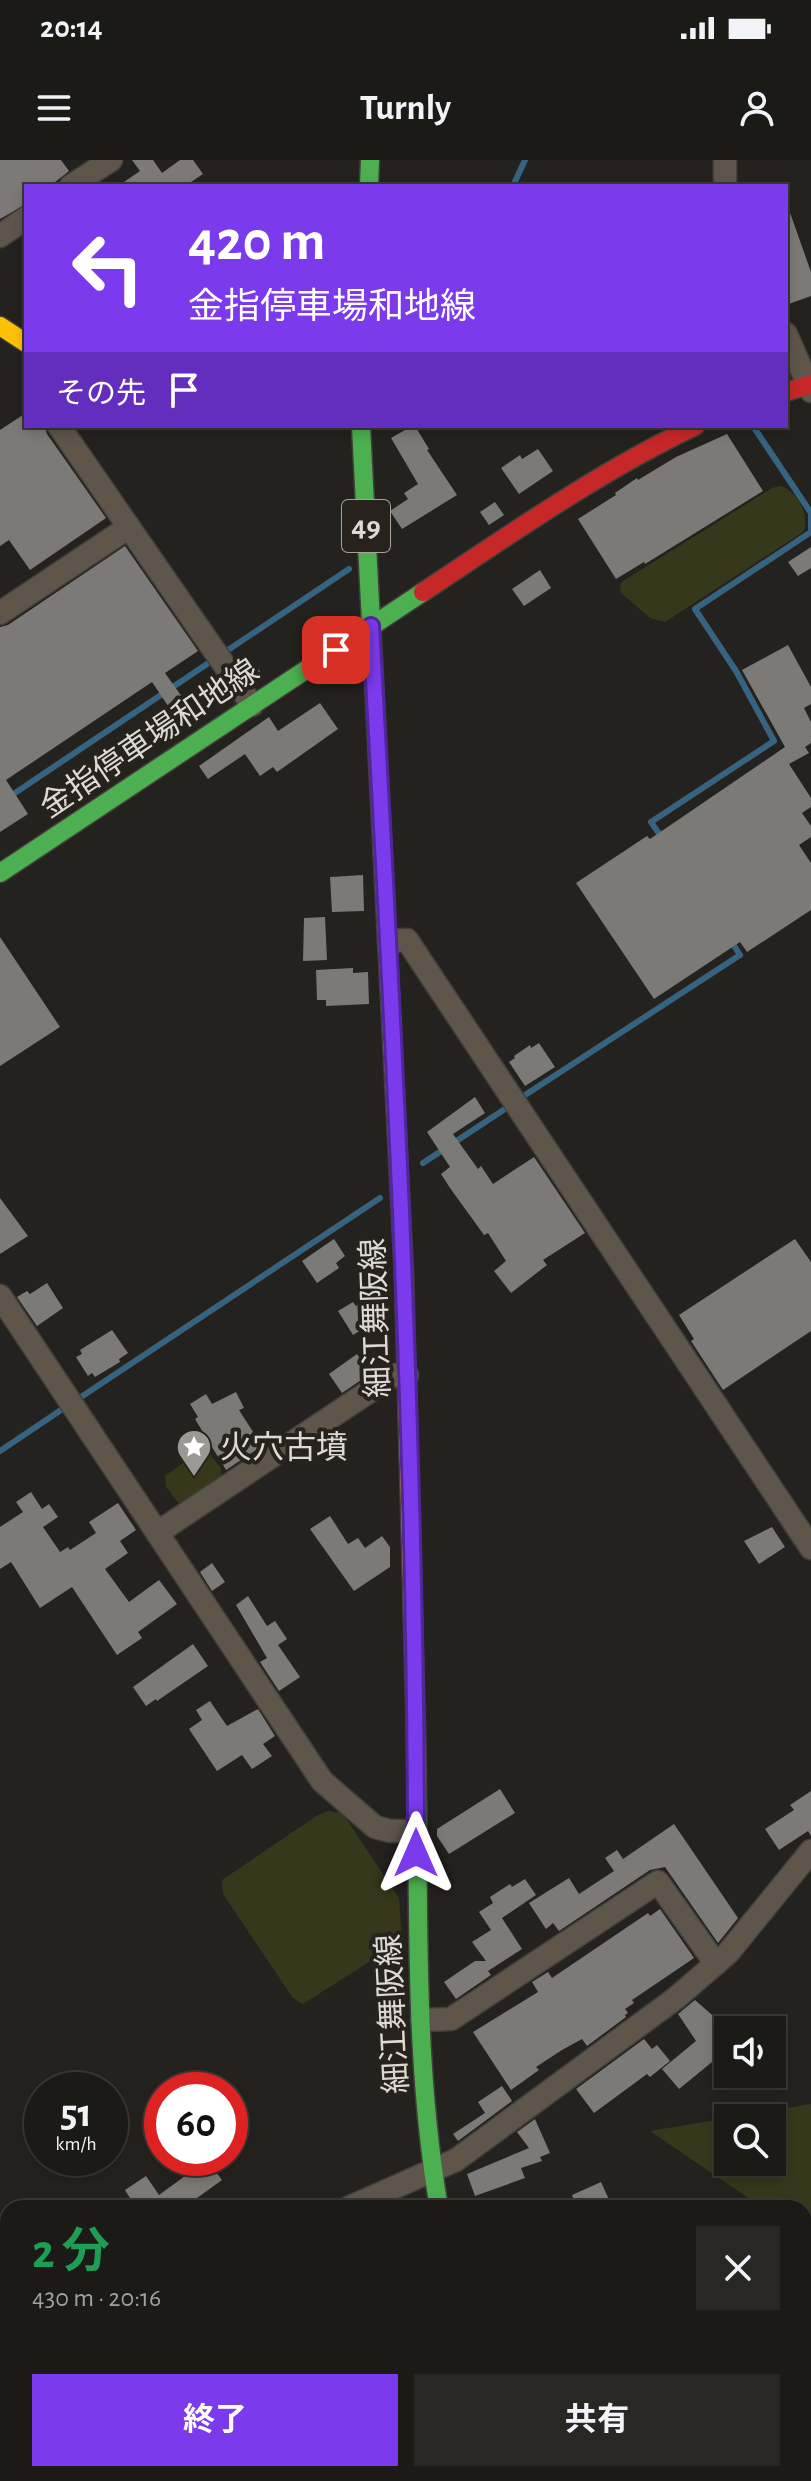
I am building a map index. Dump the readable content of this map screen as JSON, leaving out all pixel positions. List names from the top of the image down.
{
  "streets": {
    "main road": ["49", "金指停車場和地線", "細江舞阪線"]
  },
  "crossings": [
    ["金指停車場和地線", "細江舞阪線"]
  ],
  "places": {
    "place": ["火穴古墳"]
  },
  "page": {
    "status": "20:14",
    "header": "Turnly",
    "turn": ["420 m", "金指停車場和地線"],
    "then": "その先",
    "speed": "51 km/h",
    "limit": "60",
    "heading": ["2 分", "430 m · 20:16"],
    "buttons": ["終了", "共有"]
  }
}
